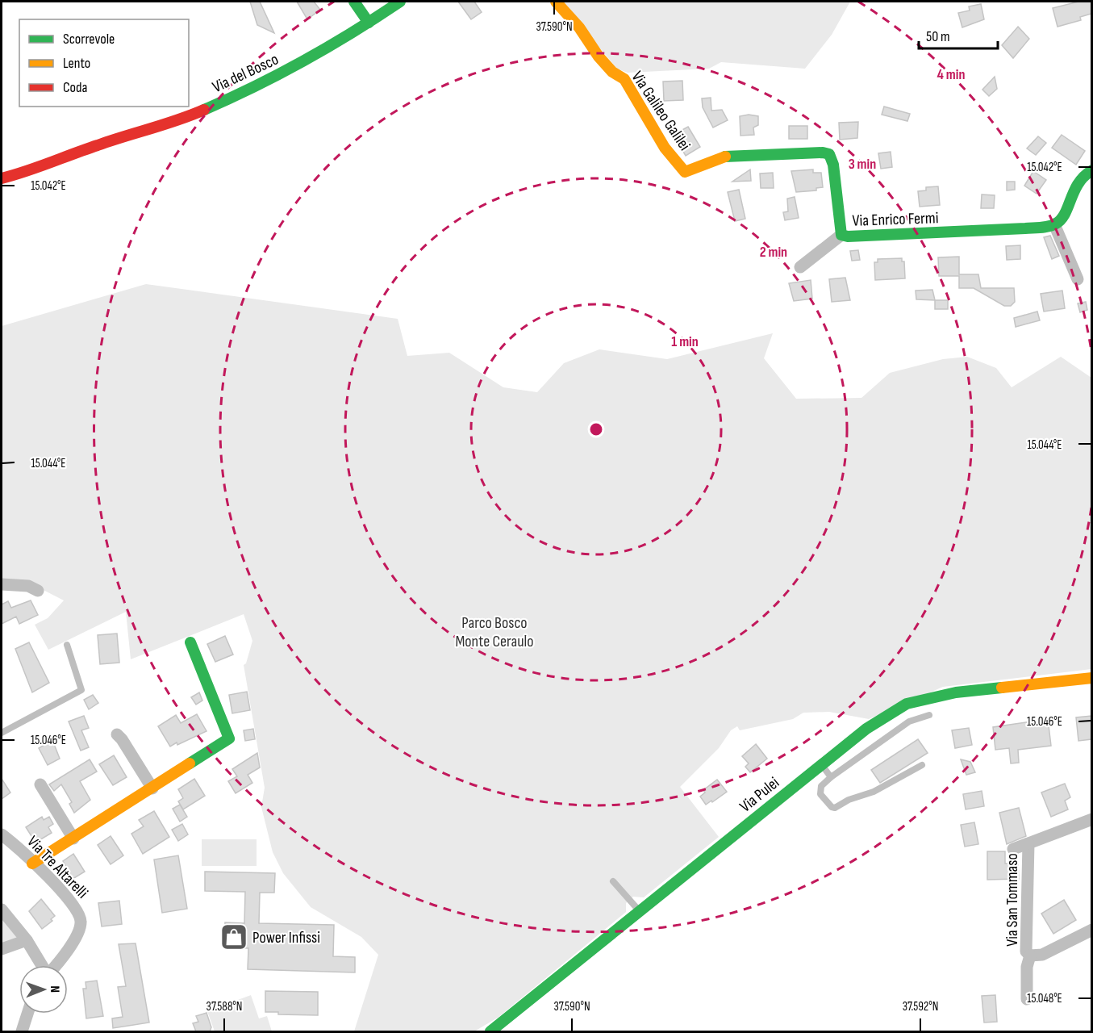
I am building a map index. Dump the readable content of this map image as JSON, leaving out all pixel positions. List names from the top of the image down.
{
  "streets": {
    "street": [
      "Via del Bosco",
      "Via Galileo Galilei",
      "Via Enrico Fermi",
      "Via Pulei",
      "Via Tre Altarelli",
      "Via San Tommaso"
    ]
  },
  "crossings": [
    ["Via Galileo Galilei", "Via Enrico Fermi"]
  ],
  "parks": ["Parco Bosco Monte Ceraulo"],
  "places": {
    "shop": ["Power Infissi"]
  },
  "legend": ["Scorrevole", "Lento", "Coda"],
  "scale_bar": "50 m",
  "north": "right",
  "coordinates": [
    "37.590°N",
    "15.042°E",
    "15.044°E",
    "15.046°E",
    "15.048°E",
    "37.588°N",
    "37.592°N"
  ],
  "rings": [
    "4 min",
    "3 min",
    "2 min",
    "1 min"
  ]
}
